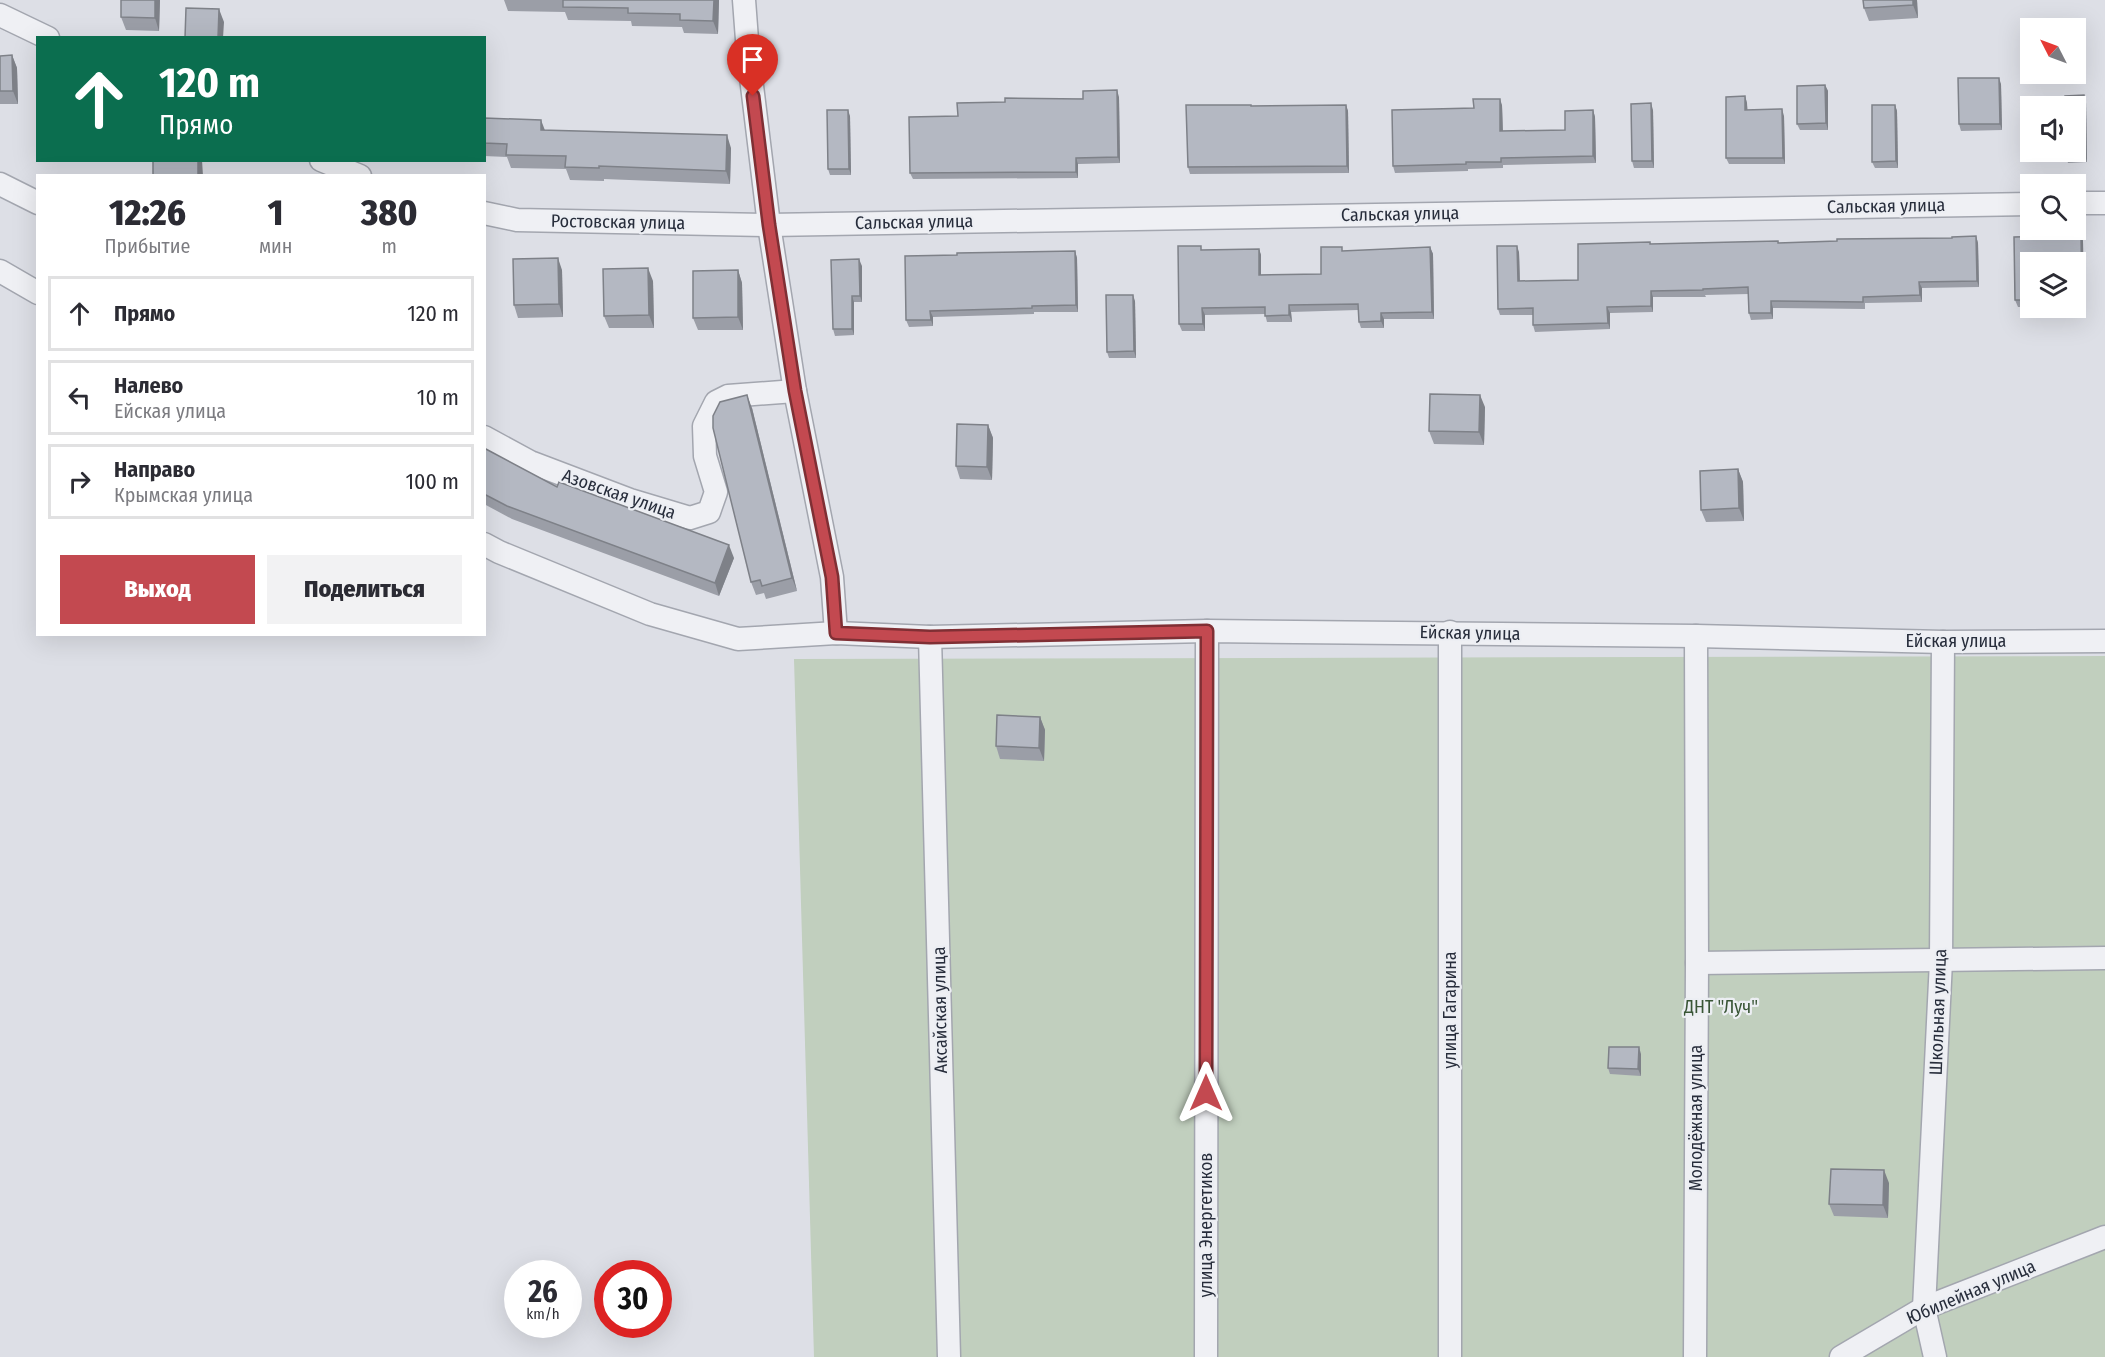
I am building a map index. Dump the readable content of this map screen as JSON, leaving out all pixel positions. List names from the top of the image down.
{
  "streets": {
    "street": [
      "Сальская улица",
      "Ростовская улица",
      "Азовская улица",
      "Ейская улица",
      "Аксайская улица",
      "улица Гагарина",
      "Школьная улица",
      "Молодёжная улица",
      "улица Энергетиков",
      "Юбилейная улица"
    ]
  },
  "crossings": [
    ["Сальская улица", "Ростовская улица"],
    ["Ейская улица", "Аксайская улица"],
    ["Ейская улица", "улица Гагарина"],
    ["Ейская улица", "Школьная улица"],
    ["Ейская улица", "Молодёжная улица"],
    ["Ейская улица", "улица Энергетиков"],
    ["Школьная улица", "Юбилейная улица"]
  ],
  "parks": ["ДНТ \"Луч\""],
  "north": "top left",
  "page": {
    "turn": ["120 m", "Прямо"],
    "eta": [
      "12:26",
      "Прибытие",
      "1",
      "мин",
      "380",
      "m"
    ],
    "list": [
      {
        "name": "Прямо",
        "value": "120 m"
      },
      {
        "name": "Налево",
        "note": "Ейская улица",
        "value": "10 m"
      },
      {
        "name": "Направо",
        "note": "Крымская улица",
        "value": "100 m"
      }
    ],
    "buttons": ["Выход", "Поделиться"],
    "speed": "26 km/h",
    "limit": "30"
  }
}
